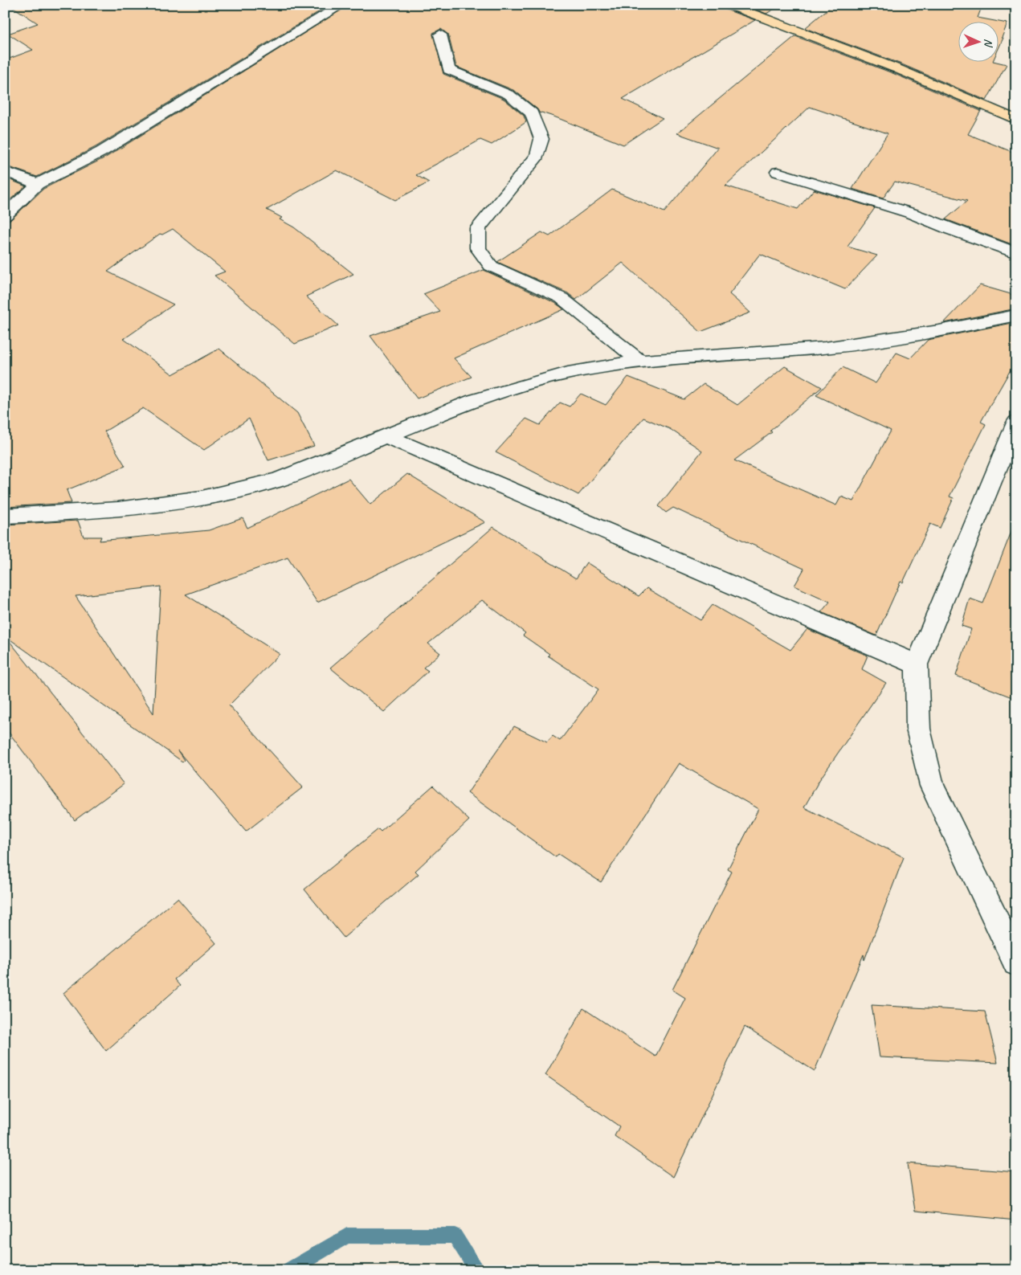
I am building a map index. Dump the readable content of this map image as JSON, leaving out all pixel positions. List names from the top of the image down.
{
  "north": "right"
}
